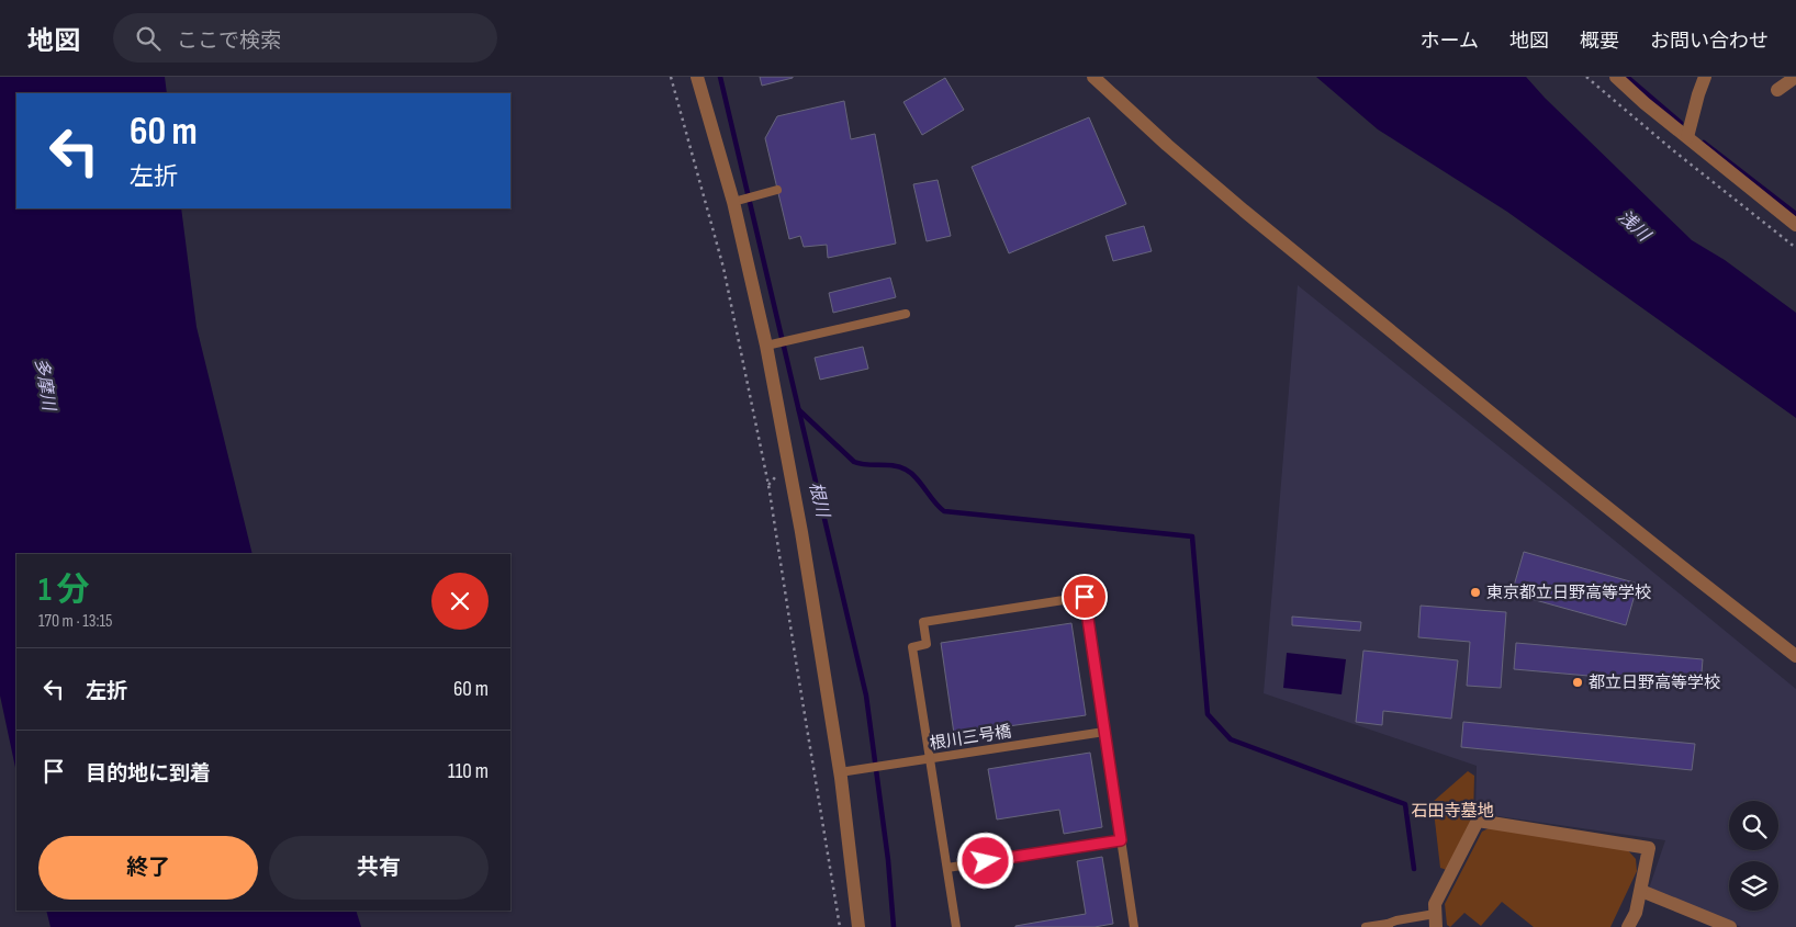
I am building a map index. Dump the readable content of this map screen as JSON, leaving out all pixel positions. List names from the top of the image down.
{
  "streets": {
    "lane": ["根川三号橋"]
  },
  "water": ["浅川", "多摩川", "根川"],
  "parks": ["石田寺墓地"],
  "places": ["東京都立日野高等学校", "都立日野高等学校"],
  "page": {
    "header": "地図",
    "search": "ここで検索",
    "nav": [
      "ホーム",
      "地図",
      "概要",
      "お問い合わせ"
    ],
    "turn": ["60 m", "左折"],
    "heading": ["1 分", "170 m · 13:15"],
    "list": [
      {
        "name": "左折",
        "value": "60 m"
      },
      {
        "name": "目的地に到着",
        "value": "110 m"
      }
    ],
    "buttons": ["終了", "共有"]
  }
}
